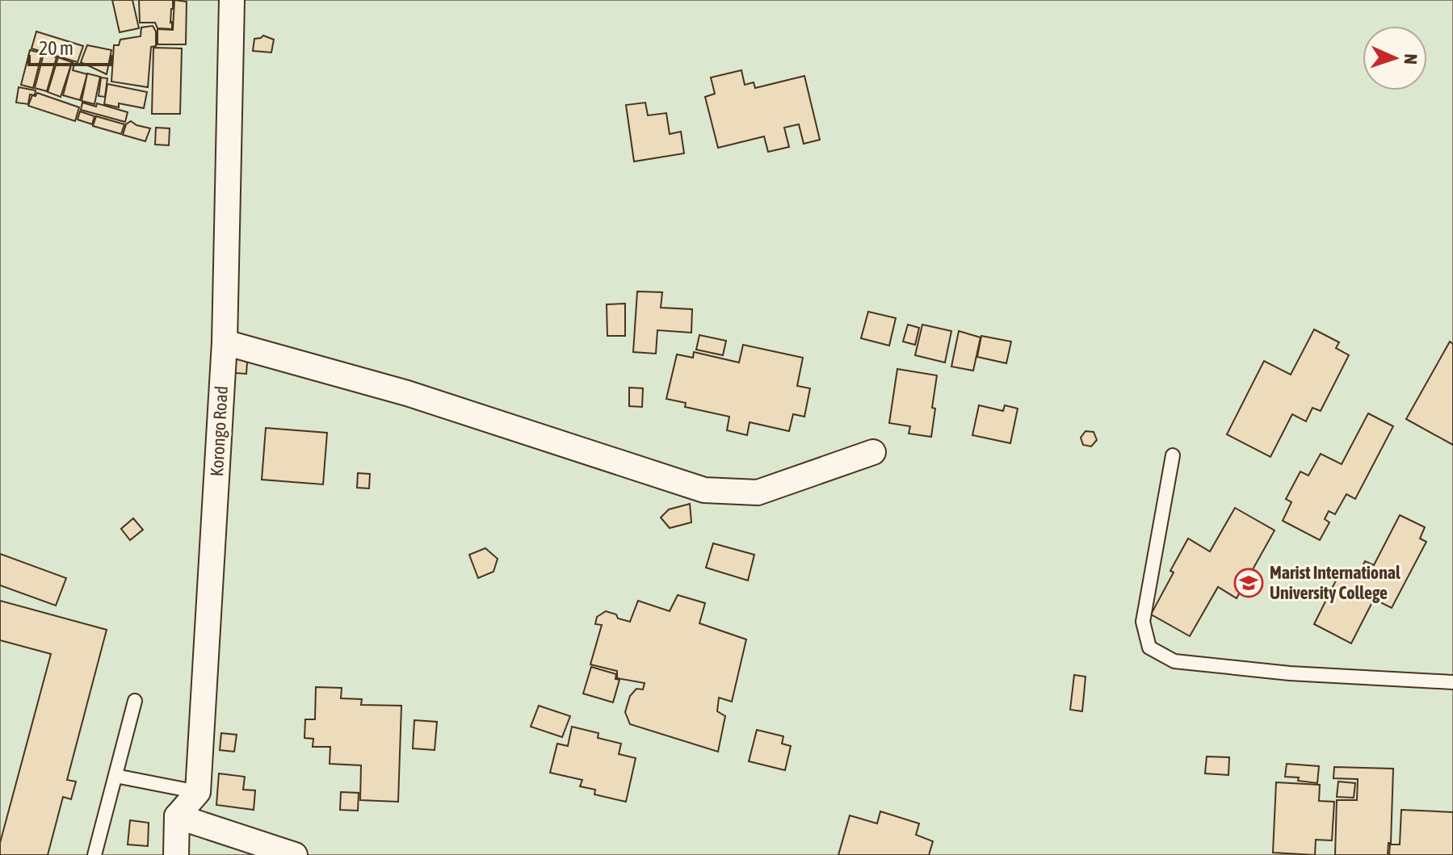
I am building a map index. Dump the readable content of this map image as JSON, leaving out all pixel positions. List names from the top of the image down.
{
  "streets": {
    "street": ["Korongo Road"]
  },
  "places": {
    "school or university": ["Marist International University College"]
  },
  "scale_bar": "20 m",
  "north": "right"
}
